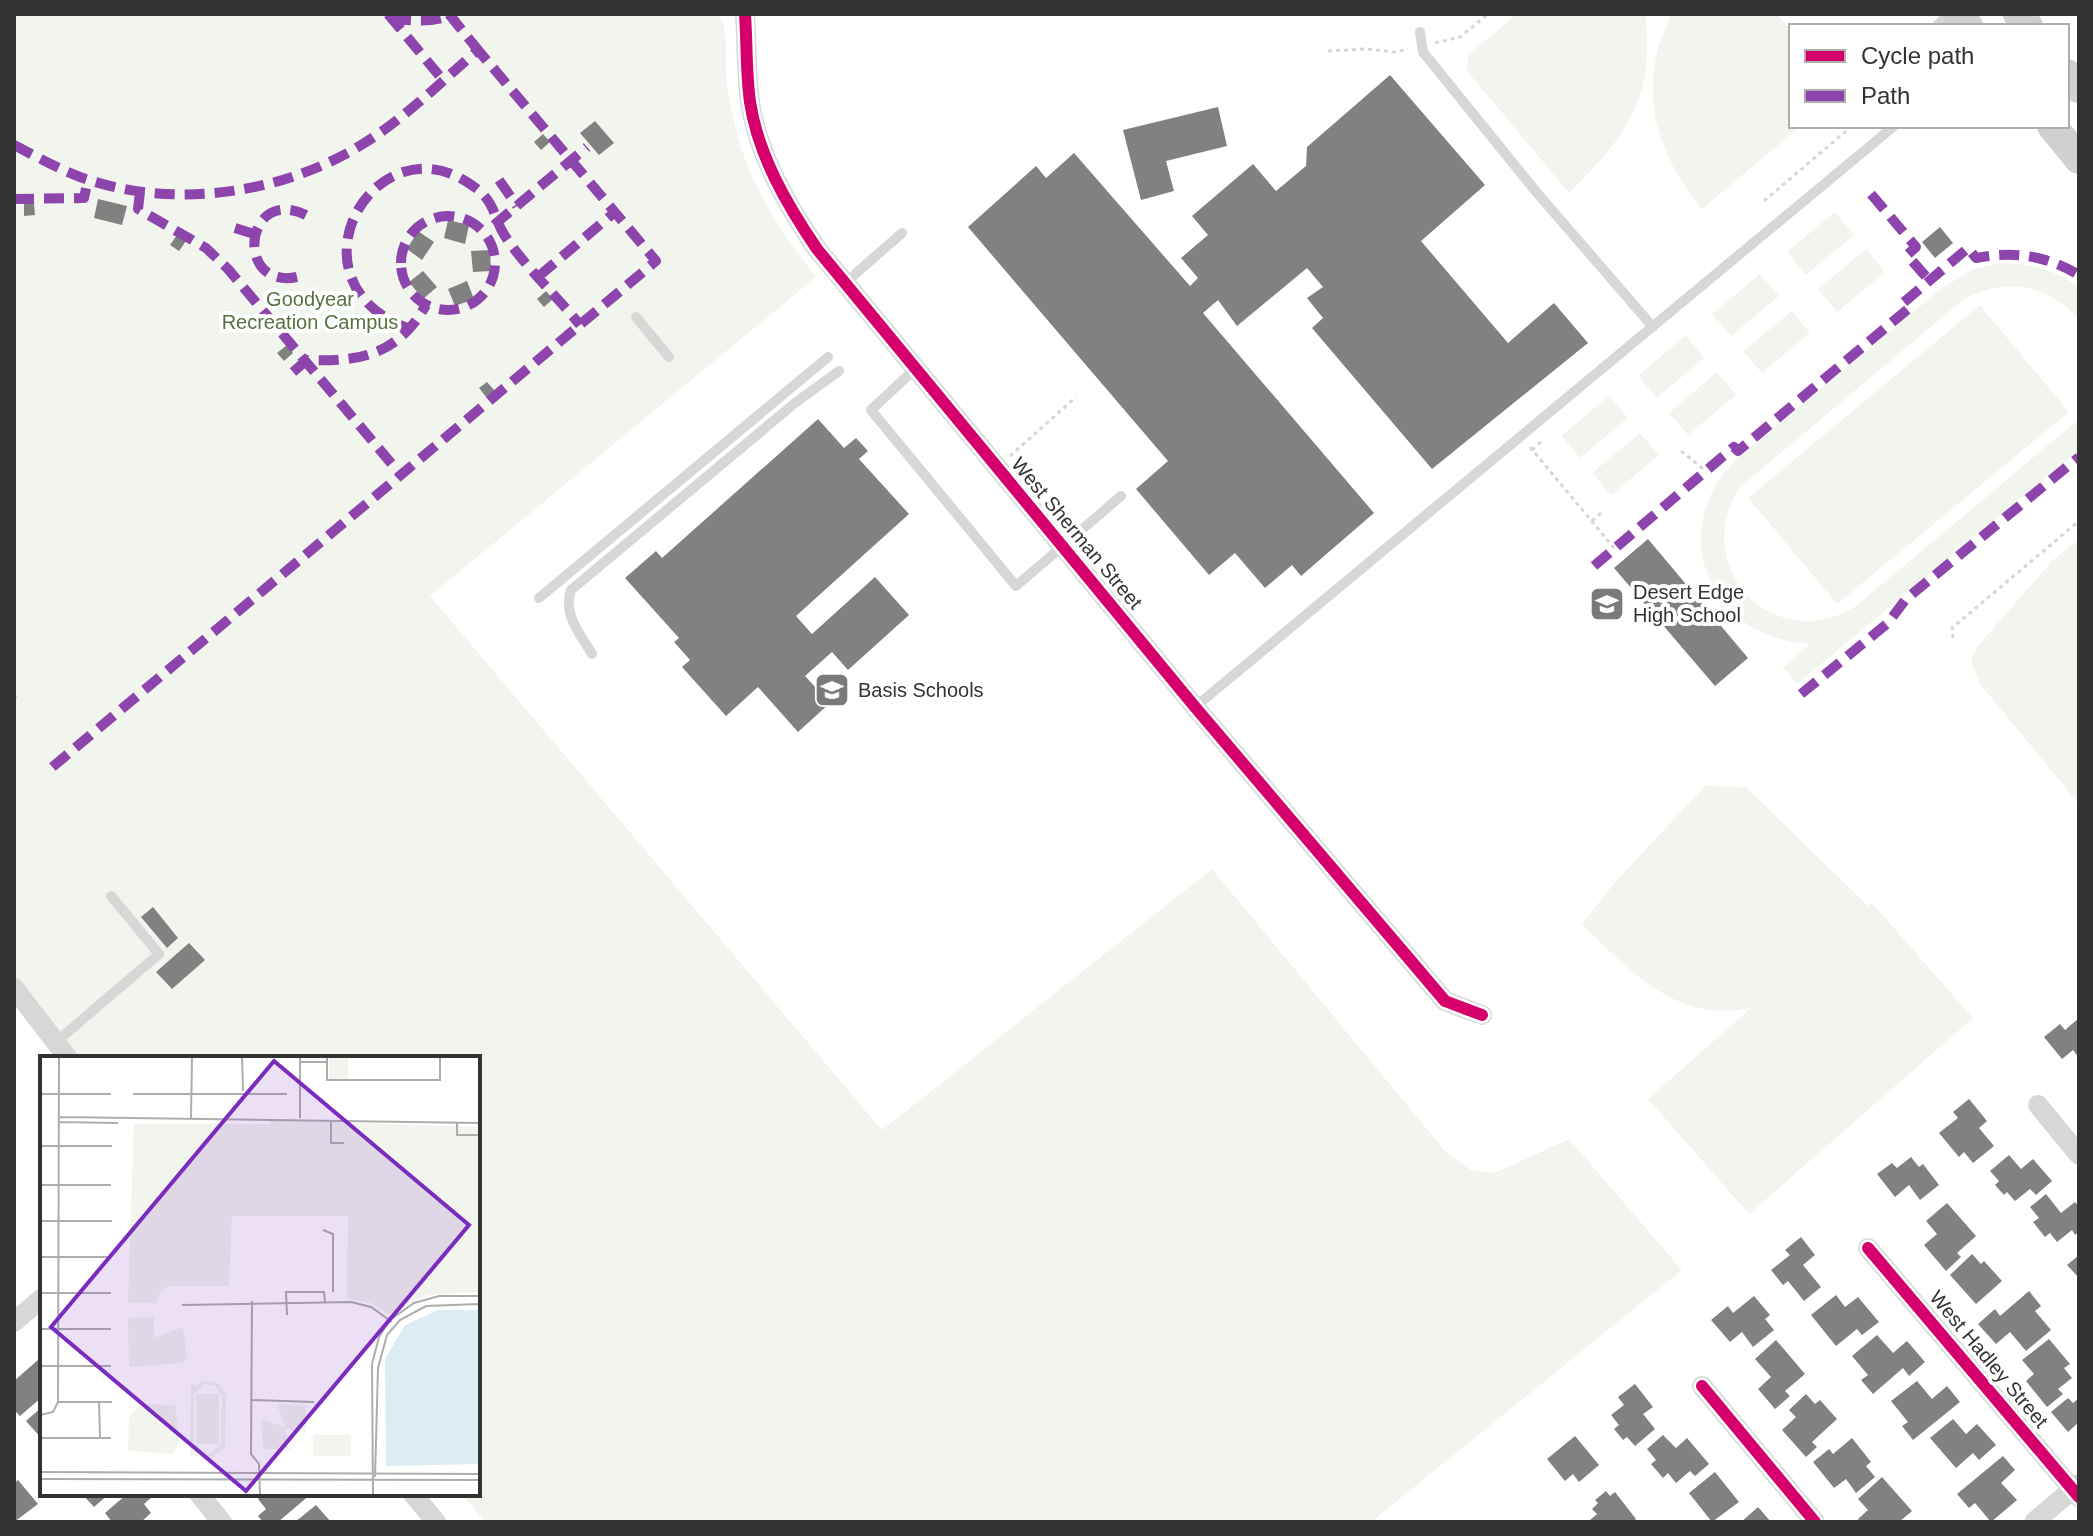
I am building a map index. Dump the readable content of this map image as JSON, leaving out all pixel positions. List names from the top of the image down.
{
  "streets": {
    "street": ["West Sherman Street", "West Hadley Street"]
  },
  "parks": ["Goodyear Recreation Campus"],
  "places": {
    "school or university": ["Desert Edge High School", "Basis Schools"]
  },
  "legend": ["Cycle path", "Path"]
}
